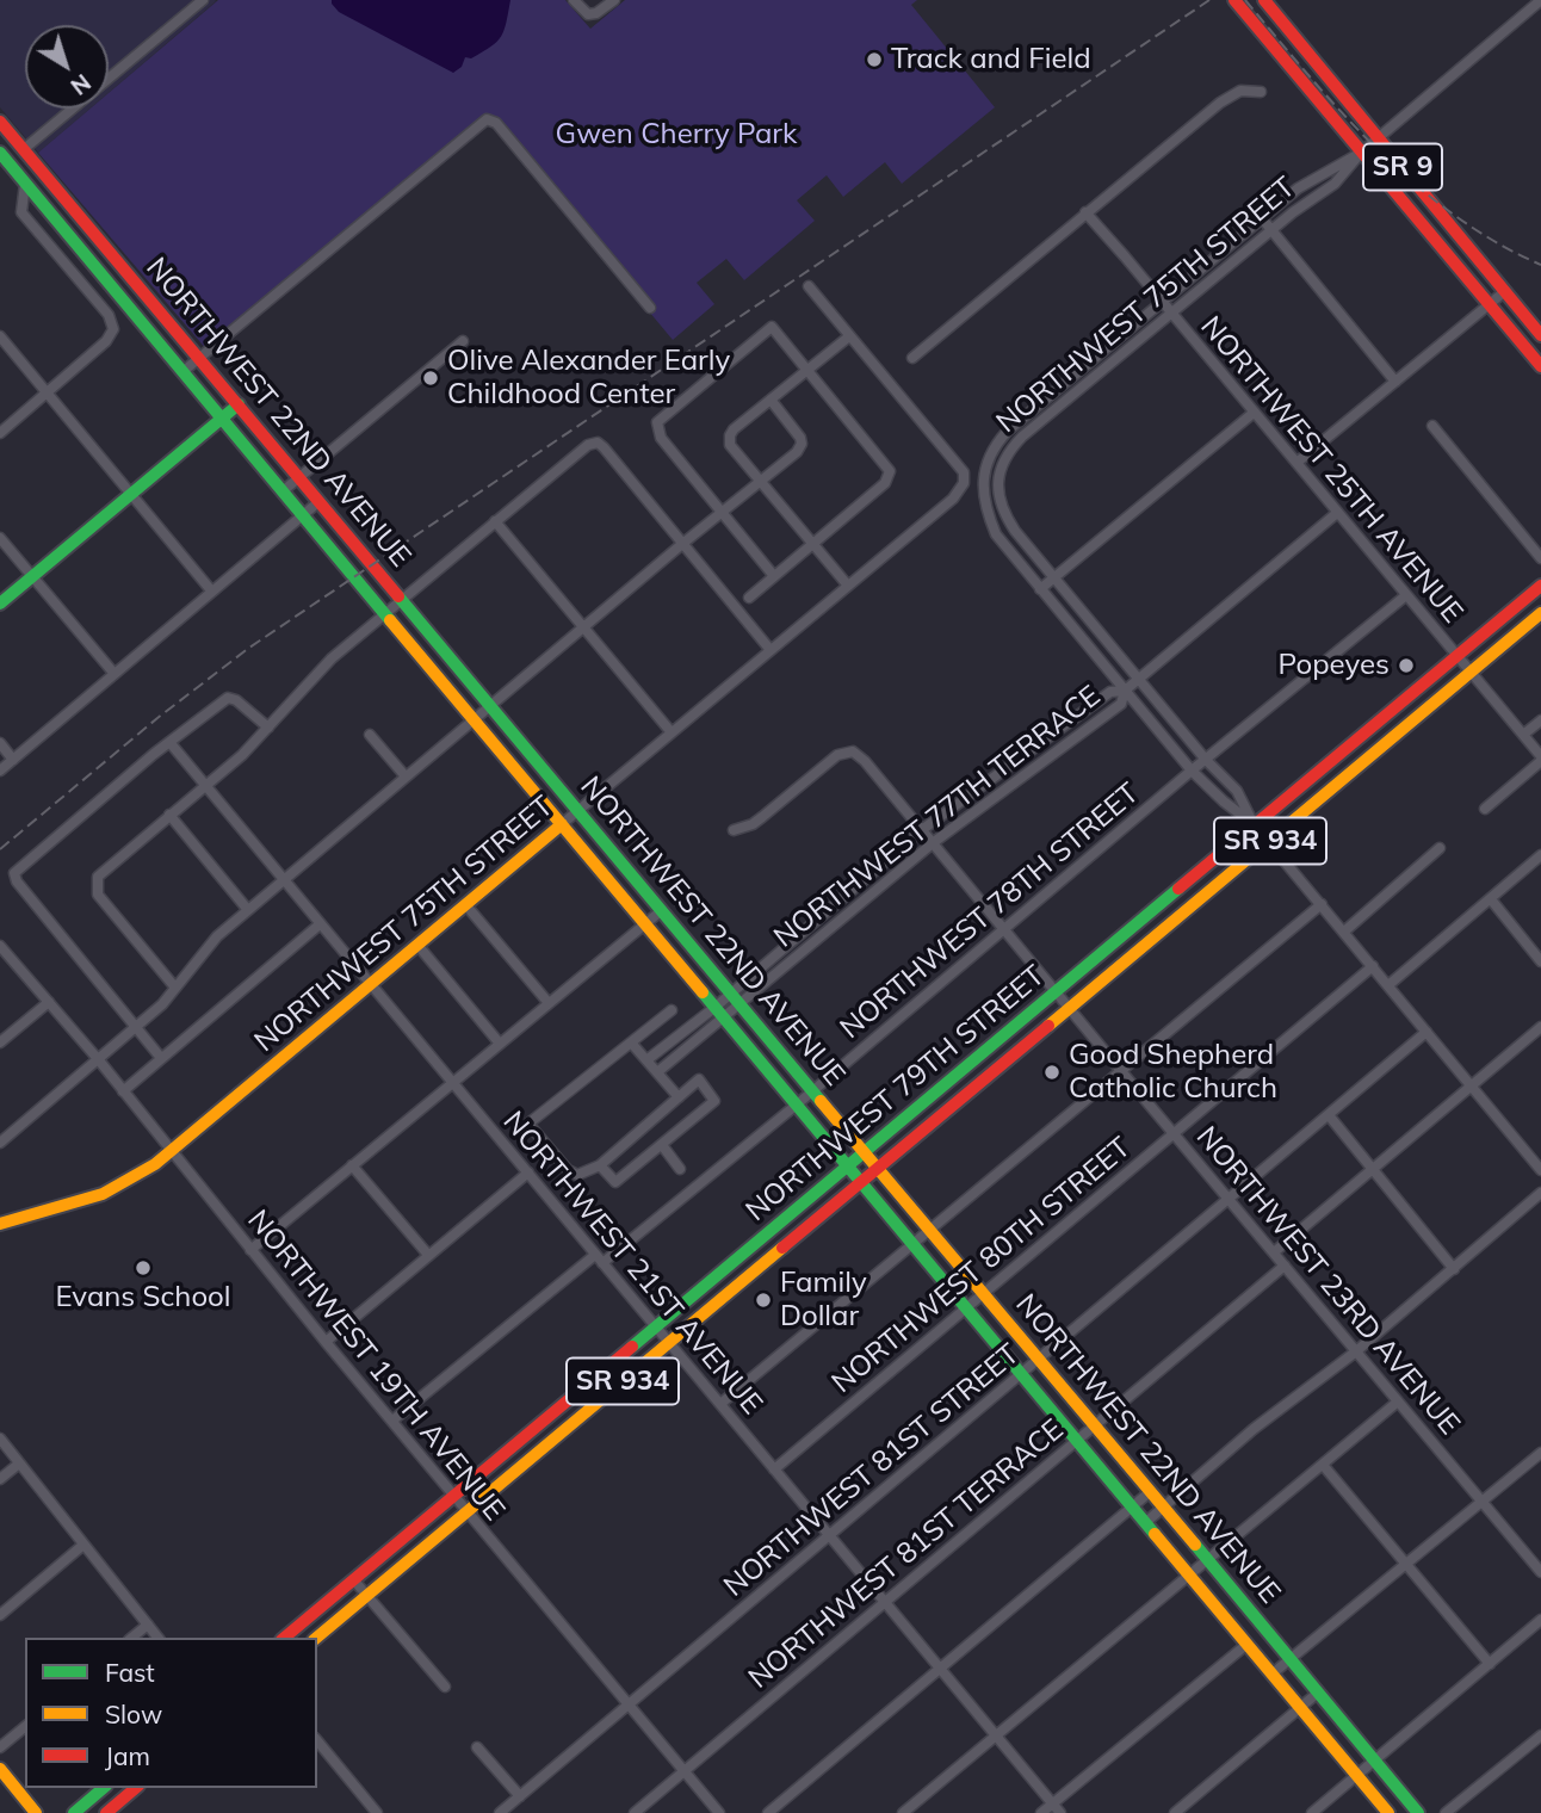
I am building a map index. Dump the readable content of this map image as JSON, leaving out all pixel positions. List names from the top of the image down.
{
  "streets": {
    "main road": [
      "SR 9",
      "NORTHWEST 75TH STREET",
      "NORTHWEST 22ND AVENUE",
      "SR 934",
      "NORTHWEST 79TH STREET"
    ],
    "street": [
      "NORTHWEST 25TH AVENUE",
      "NORTHWEST 77TH TERRACE",
      "NORTHWEST 78TH STREET",
      "NORTHWEST 21ST AVENUE",
      "NORTHWEST 80TH STREET",
      "NORTHWEST 23RD AVENUE",
      "NORTHWEST 19TH AVENUE",
      "NORTHWEST 81ST STREET",
      "NORTHWEST 81ST TERRACE"
    ]
  },
  "crossings": [
    ["SR 9", "NORTHWEST 75TH STREET"],
    ["NORTHWEST 75TH STREET", "NORTHWEST 22ND AVENUE"],
    ["NORTHWEST 75TH STREET", "NORTHWEST 25TH AVENUE"],
    ["NORTHWEST 75TH STREET", "NORTHWEST 77TH TERRACE"],
    ["NORTHWEST 75TH STREET", "NORTHWEST 78TH STREET"],
    ["NORTHWEST 75TH STREET", "NORTHWEST 79TH STREET"],
    ["NORTHWEST 75TH STREET", "NORTHWEST 21ST AVENUE"],
    ["NORTHWEST 75TH STREET", "NORTHWEST 19TH AVENUE"],
    ["NORTHWEST 22ND AVENUE", "NORTHWEST 77TH TERRACE"],
    ["NORTHWEST 22ND AVENUE", "NORTHWEST 78TH STREET"],
    ["NORTHWEST 22ND AVENUE", "NORTHWEST 79TH STREET"],
    ["NORTHWEST 22ND AVENUE", "NORTHWEST 80TH STREET"],
    ["NORTHWEST 22ND AVENUE", "NORTHWEST 81ST STREET"],
    ["NORTHWEST 22ND AVENUE", "NORTHWEST 81ST TERRACE"],
    ["NORTHWEST 25TH AVENUE", "NORTHWEST 77TH TERRACE"],
    ["NORTHWEST 25TH AVENUE", "NORTHWEST 78TH STREET"],
    ["NORTHWEST 25TH AVENUE", "NORTHWEST 79TH STREET"],
    ["NORTHWEST 77TH TERRACE", "NORTHWEST 23RD AVENUE"],
    ["NORTHWEST 78TH STREET", "NORTHWEST 21ST AVENUE"],
    ["NORTHWEST 78TH STREET", "NORTHWEST 23RD AVENUE"],
    ["NORTHWEST 78TH STREET", "NORTHWEST 19TH AVENUE"],
    ["NORTHWEST 79TH STREET", "NORTHWEST 21ST AVENUE"],
    ["NORTHWEST 79TH STREET", "NORTHWEST 23RD AVENUE"],
    ["NORTHWEST 79TH STREET", "NORTHWEST 19TH AVENUE"],
    ["NORTHWEST 21ST AVENUE", "NORTHWEST 80TH STREET"],
    ["NORTHWEST 21ST AVENUE", "NORTHWEST 81ST STREET"],
    ["NORTHWEST 21ST AVENUE", "NORTHWEST 81ST TERRACE"],
    ["NORTHWEST 80TH STREET", "NORTHWEST 23RD AVENUE"],
    ["NORTHWEST 23RD AVENUE", "NORTHWEST 81ST STREET"],
    ["NORTHWEST 23RD AVENUE", "NORTHWEST 81ST TERRACE"],
    ["NORTHWEST 19TH AVENUE", "NORTHWEST 81ST STREET"],
    ["NORTHWEST 19TH AVENUE", "NORTHWEST 81ST TERRACE"]
  ],
  "parks": ["Gwen Cherry Park"],
  "places": [
    "Track and Field",
    "Olive Alexander Early Childhood Center",
    "Popeyes",
    "Good Shepherd Catholic Church",
    "Evans School",
    "Family Dollar"
  ],
  "legend": ["Fast", "Slow", "Jam"],
  "north": "bottom right"
}
